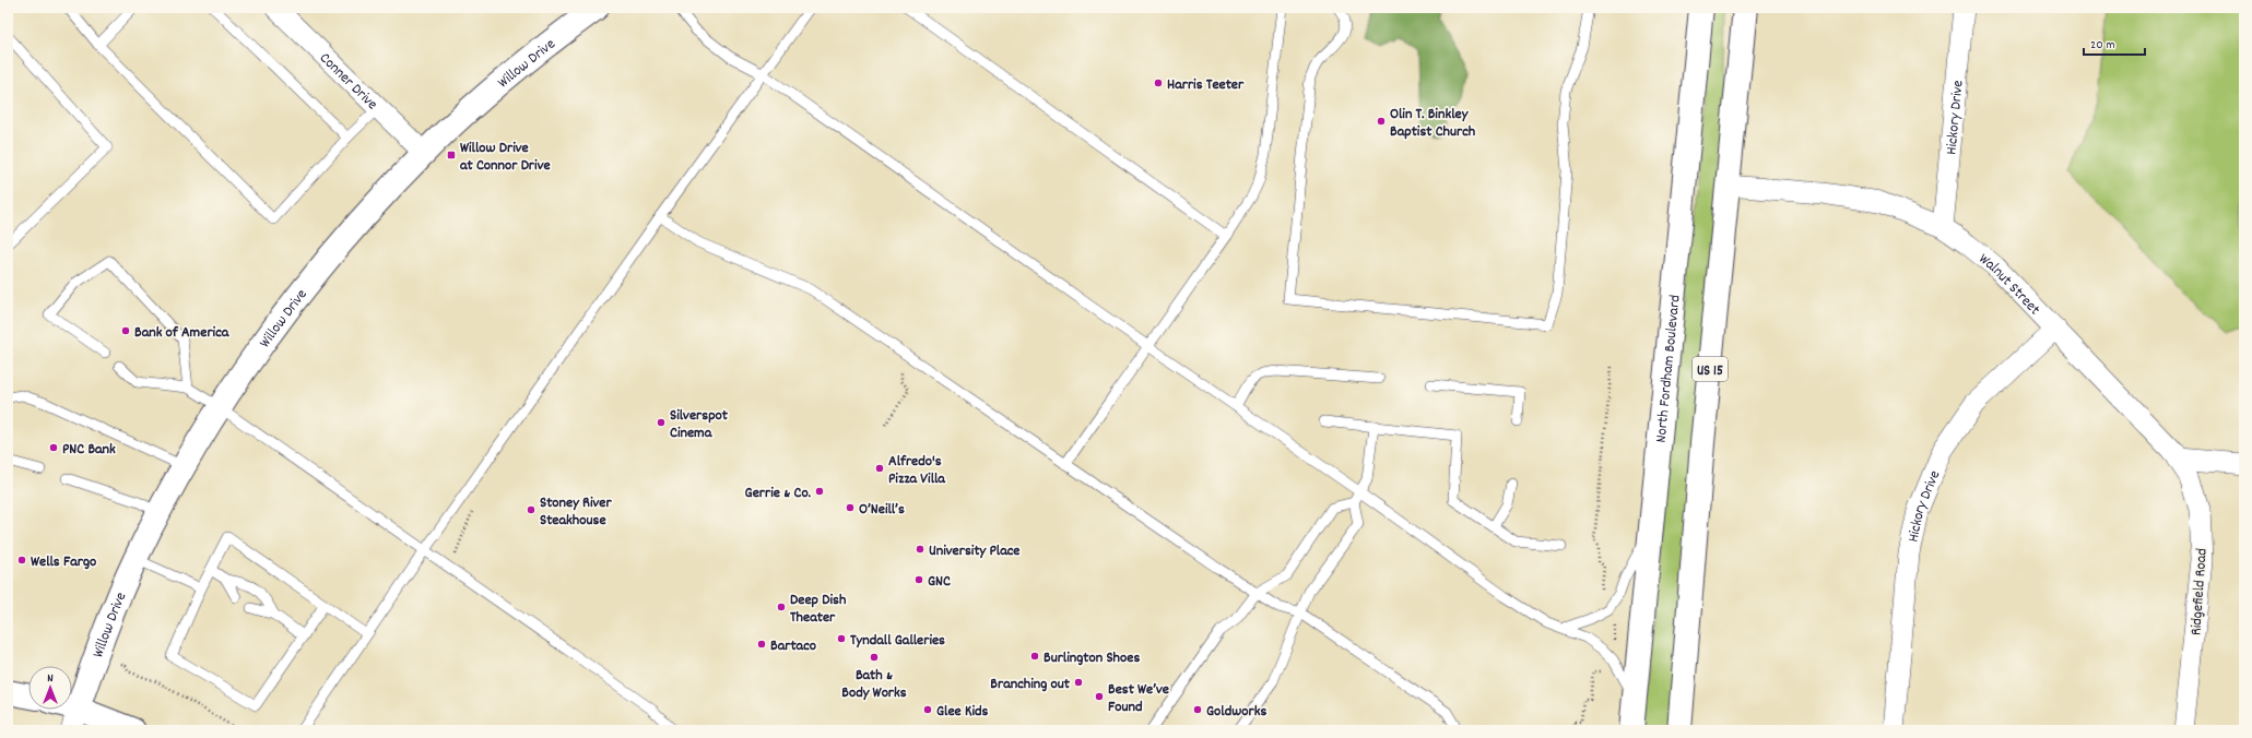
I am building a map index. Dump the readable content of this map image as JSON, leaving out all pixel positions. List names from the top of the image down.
{
  "streets": {
    "main road": ["Willow Drive", "North Fordham Boulevard", "US 15"],
    "street": [
      "Conner Drive",
      "Hickory Drive",
      "Walnut Street",
      "Ridgefield Road"
    ]
  },
  "crossings": [
    ["Willow Drive", "Conner Drive"],
    ["Hickory Drive", "Walnut Street"],
    ["Walnut Street", "US 15"],
    ["Walnut Street", "Ridgefield Road"]
  ],
  "places": {
    "other": [
      "Harris Teeter",
      "Olin T. Binkley Baptist Church",
      "Bank of America",
      "Silverspot Cinema",
      "PNC Bank",
      "Alfredo's Pizza Villa",
      "Gerrie & Co.",
      "O’Neill’s",
      "Stoney River Steakhouse",
      "University Place",
      "Wells Fargo",
      "GNC",
      "Deep Dish Theater",
      "Tyndall Galleries",
      "Bartaco",
      "Burlington Shoes",
      "Bath & Body Works",
      "Branching out",
      "Best We’ve Found",
      "Glee Kids",
      "Goldworks"
    ],
    "transit": ["Willow Drive at Connor Drive"]
  },
  "scale_bar": "20 m",
  "north": "top"
}
